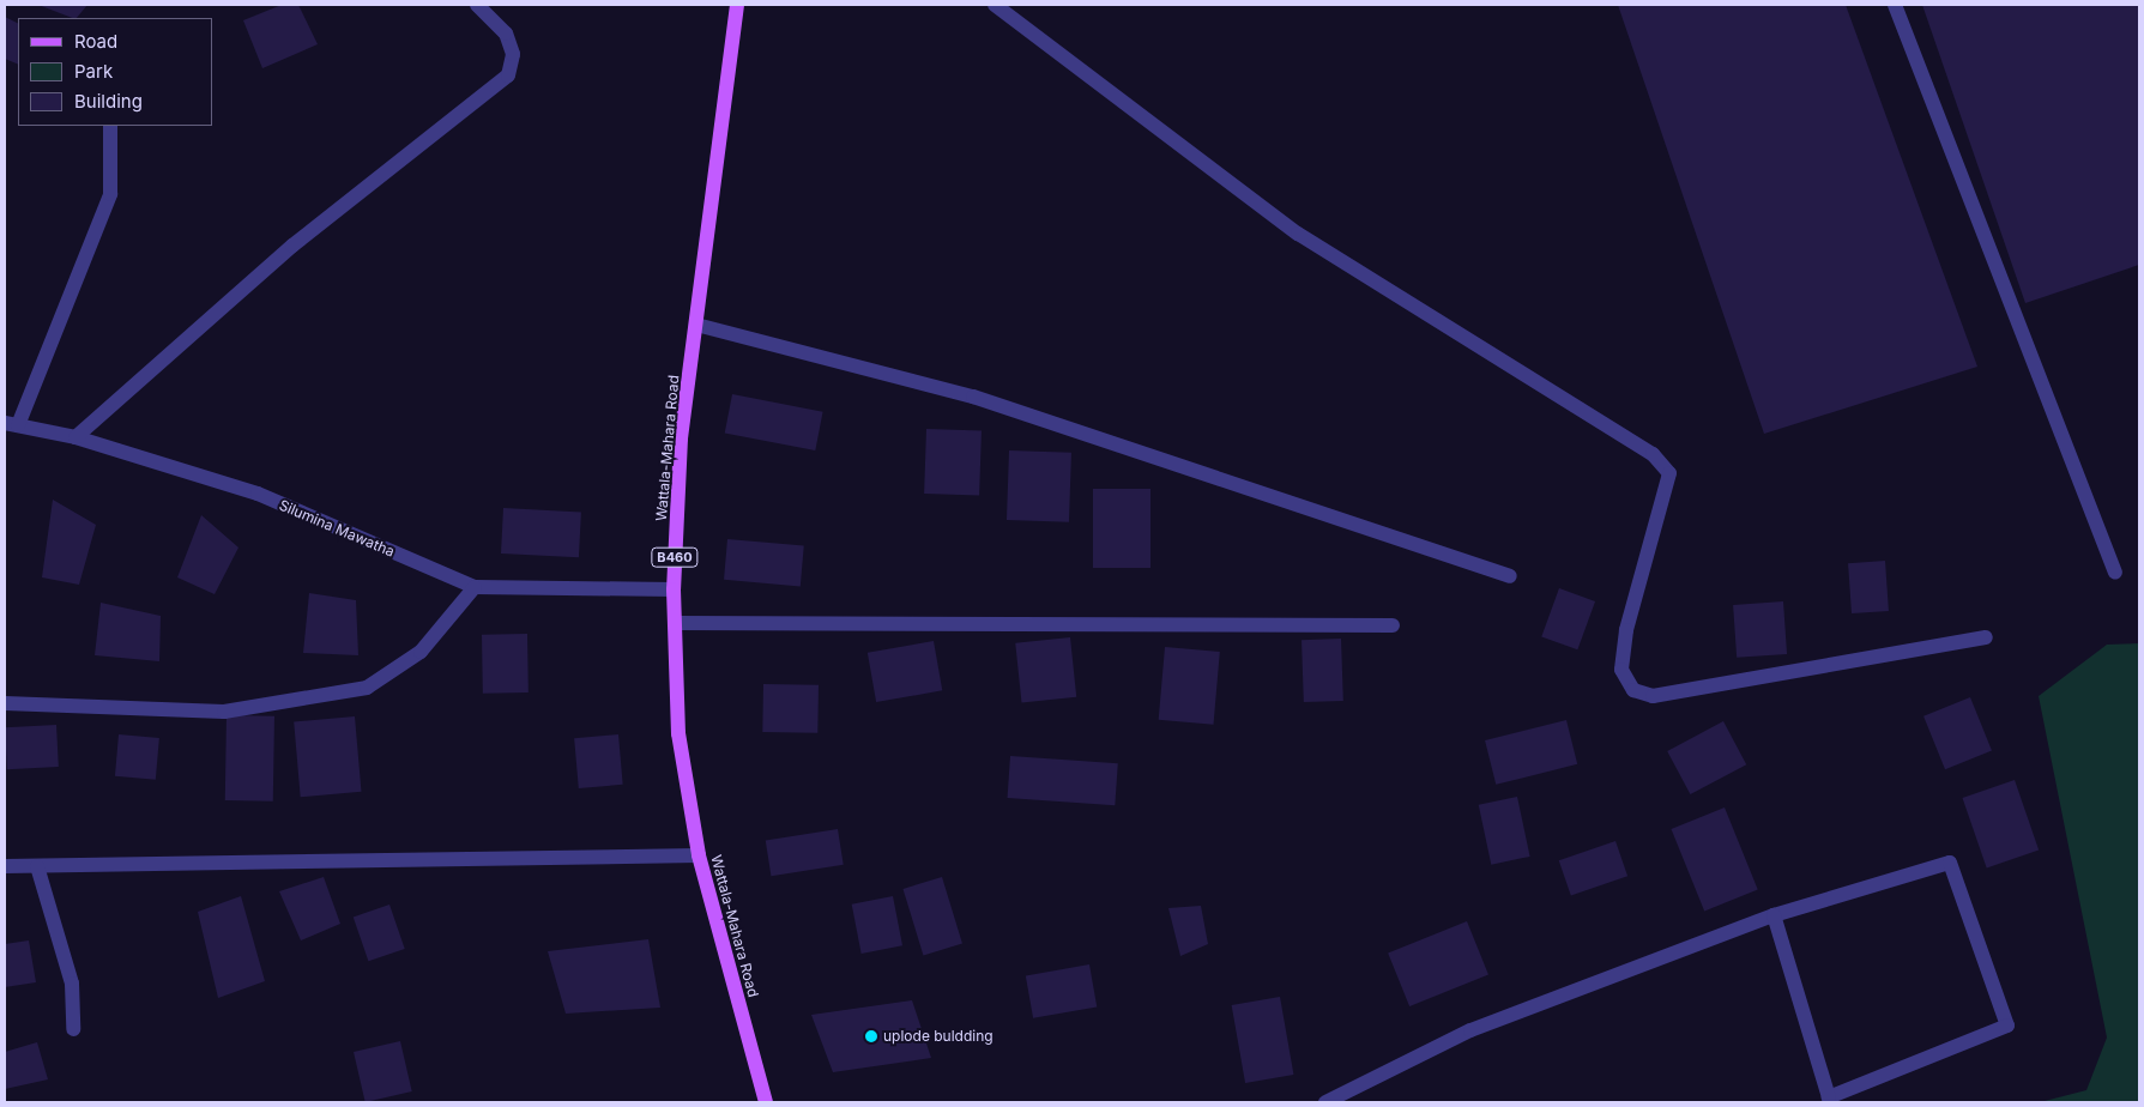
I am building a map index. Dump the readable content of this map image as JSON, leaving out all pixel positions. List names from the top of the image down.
{
  "streets": {
    "main road": ["Wattala-Mahara Road", "B460"],
    "street": ["Silumina Mawatha"]
  },
  "crossings": [
    ["Wattala-Mahara Road", "Silumina Mawatha"]
  ],
  "places": ["uplode buldding"],
  "legend": ["Road", "Park", "Building"]
}
